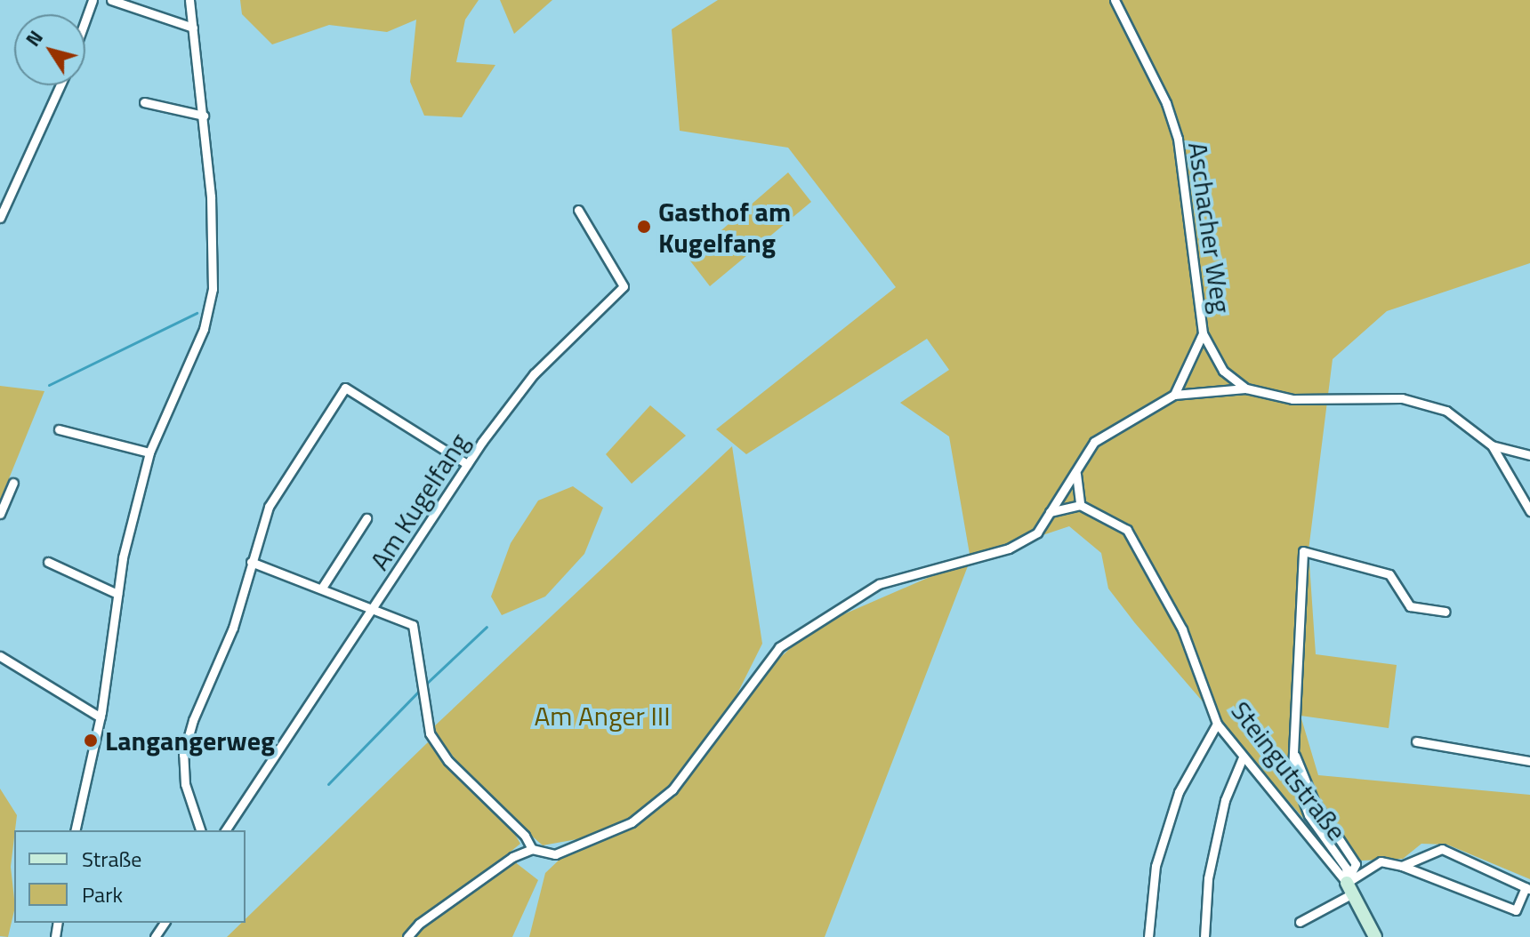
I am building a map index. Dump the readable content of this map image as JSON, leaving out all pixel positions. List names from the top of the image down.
{
  "streets": {
    "street": ["Aschacher Weg", "Am Kugelfang", "Steingutstraße"]
  },
  "parks": ["Am Anger III"],
  "places": ["Gasthof am Kugelfang", "Langangerweg"],
  "legend": ["Straße", "Park"],
  "north": "top left"
}
